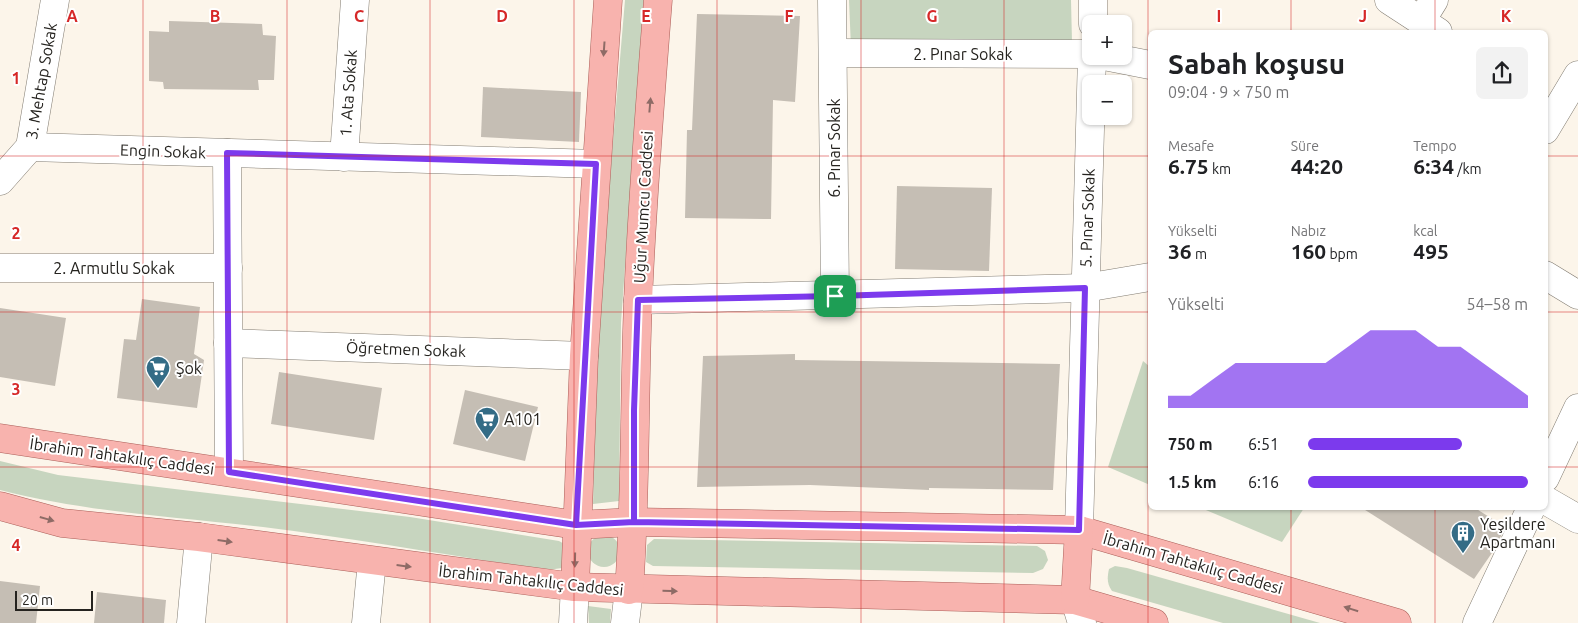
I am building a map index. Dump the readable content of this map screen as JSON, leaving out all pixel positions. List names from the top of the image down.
{
  "streets": {
    "main road": ["Uğur Mumcu Caddesi", "İbrahim Tahtakılıç Caddesi"],
    "street": [
      "2. Pınar Sokak",
      "3. Mehtap Sokak",
      "1. Ata Sokak",
      "6. Pınar Sokak",
      "Engin Sokak",
      "5. Pınar Sokak",
      "2. Armutlu Sokak",
      "Öğretmen Sokak"
    ]
  },
  "crossings": [
    ["2. Pınar Sokak", "6. Pınar Sokak"],
    ["3. Mehtap Sokak", "Engin Sokak"],
    ["1. Ata Sokak", "Engin Sokak"],
    ["Uğur Mumcu Caddesi", "İbrahim Tahtakılıç Caddesi"],
    ["5. Pınar Sokak", "İbrahim Tahtakılıç Caddesi"]
  ],
  "places": {
    "supermarket": ["Şok", "A101"],
    "building": ["Yeşildere Apartmanı"]
  },
  "scale_bar": "20 m",
  "page": {
    "map_buttons": ["+", "−"],
    "heading": ["Sabah koşusu", "09:04 · 9 × 750 m"],
    "stats": [
      ["Mesafe", "6.75 km"],
      ["Süre", "44:20"],
      ["Tempo", "6:34 /km"],
      ["Yükselti", "36 m"],
      ["Nabız", "160 bpm"],
      ["kcal", "495"]
    ],
    "chart": ["Yükselti", "54–58 m"],
    "list": [
      {
        "name": "750 m",
        "note": "6:51"
      },
      {
        "name": "1.5 km",
        "note": "6:16"
      }
    ],
    "scale": "20 m"
  },
  "grid": {
    "columns": [
      "A",
      "B",
      "C",
      "D",
      "E",
      "F",
      "G",
      "I",
      "J",
      "K"
    ],
    "rows": [
      "1",
      "2",
      "3",
      "4"
    ]
  }
}
